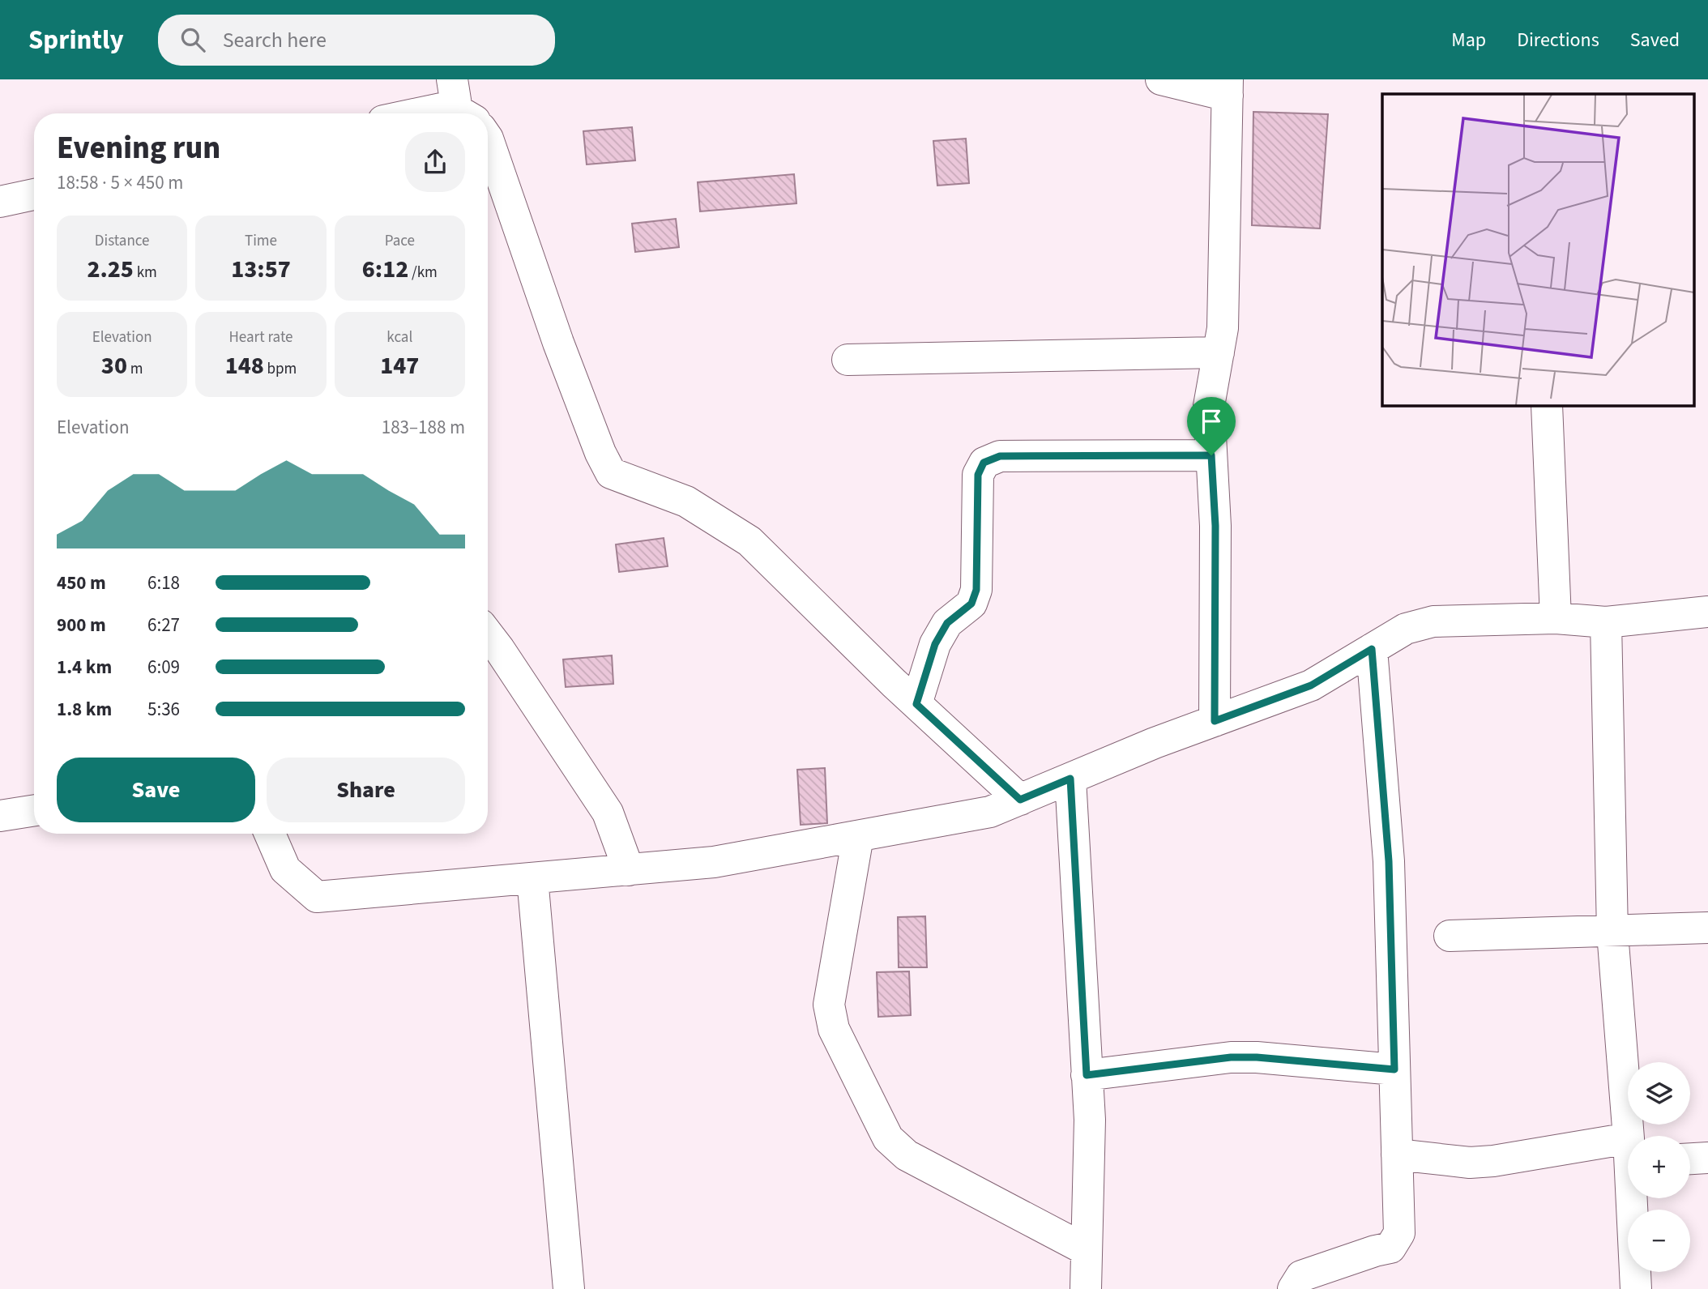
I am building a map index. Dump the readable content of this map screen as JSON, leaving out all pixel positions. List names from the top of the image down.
{
  "page": {
    "header": "Sprintly",
    "search": "Search here",
    "nav": ["Map", "Directions", "Saved"],
    "heading": ["Evening run", "18:58 · 5 × 450 m"],
    "stats": [
      ["Distance", "2.25 km"],
      ["Time", "13:57"],
      ["Pace", "6:12 /km"],
      ["Elevation", "30 m"],
      ["Heart rate", "148 bpm"],
      ["kcal", "147"]
    ],
    "chart": ["Elevation", "183–188 m"],
    "list": [
      {
        "name": "450 m",
        "note": "6:18"
      },
      {
        "name": "900 m",
        "note": "6:27"
      },
      {
        "name": "1.4 km",
        "note": "6:09"
      },
      {
        "name": "1.8 km",
        "note": "5:36"
      }
    ],
    "buttons": ["Save", "Share"],
    "map_buttons": ["+", "−"]
  }
}
